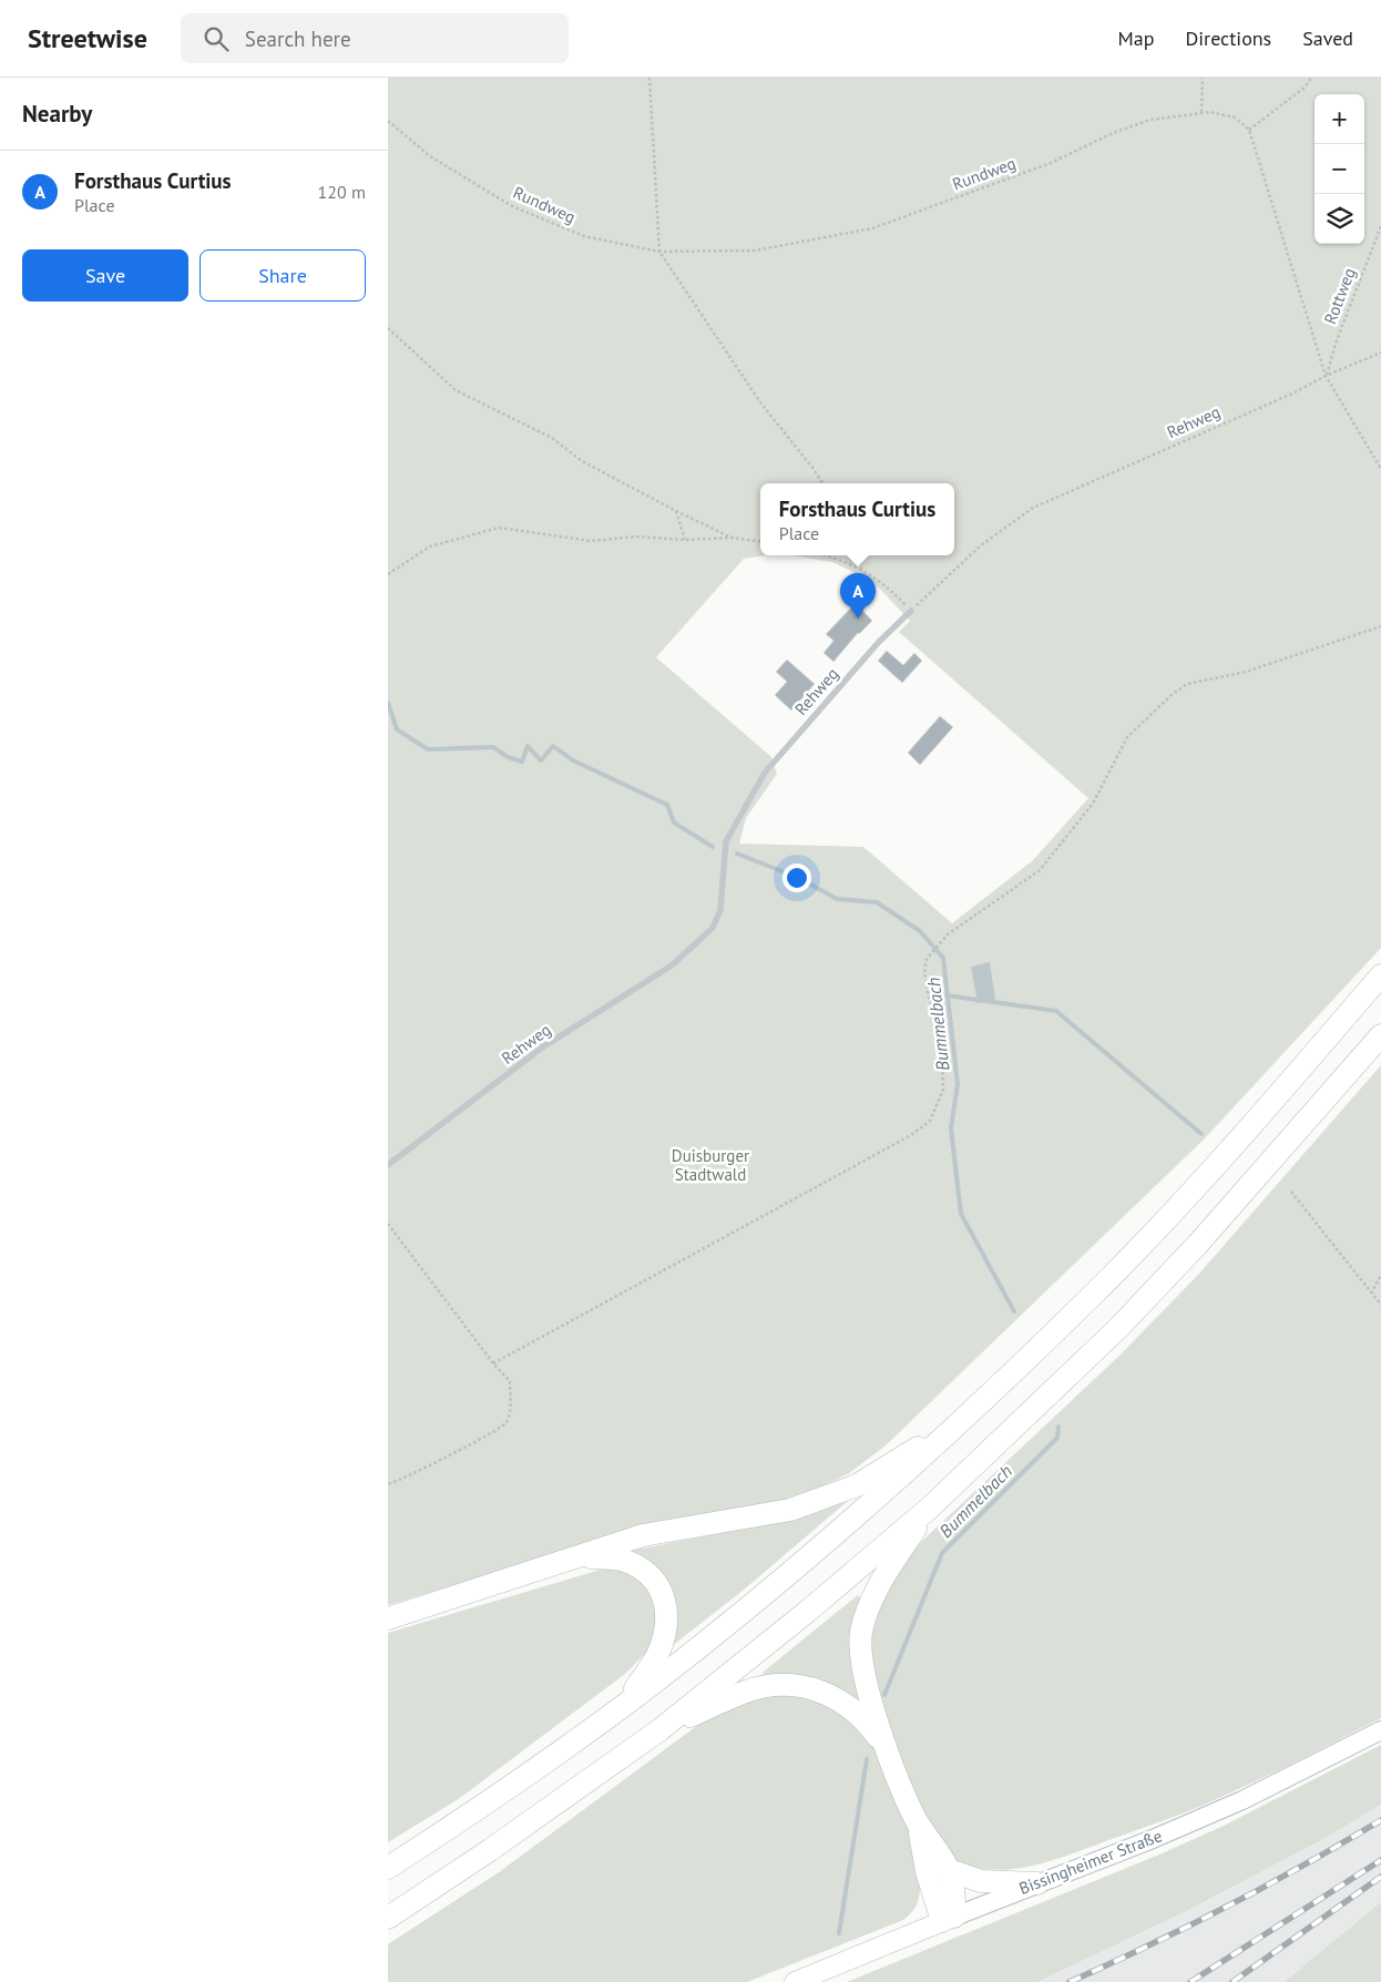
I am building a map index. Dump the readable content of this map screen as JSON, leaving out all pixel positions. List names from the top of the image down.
{
  "streets": {
    "main road": ["Bissingheimer Straße"],
    "lane": ["Rehweg"],
    "path": ["Rundweg", "Rottweg"]
  },
  "crossings": [
    ["Rottweg", "Rehweg"]
  ],
  "water": ["Bummelbach"],
  "parks": ["Duisburger Stadtwald"],
  "page": {
    "header": "Streetwise",
    "search": "Search here",
    "nav": ["Map", "Directions", "Saved"],
    "heading": "Nearby",
    "map_buttons": ["+", "−"],
    "list": [
      {
        "mark": "A",
        "name": "Forsthaus Curtius",
        "note": "Place",
        "value": "120 m"
      }
    ],
    "buttons": ["Save", "Share"],
    "popup": ["Forsthaus Curtius", "Place"],
    "pins": "A"
  }
}
